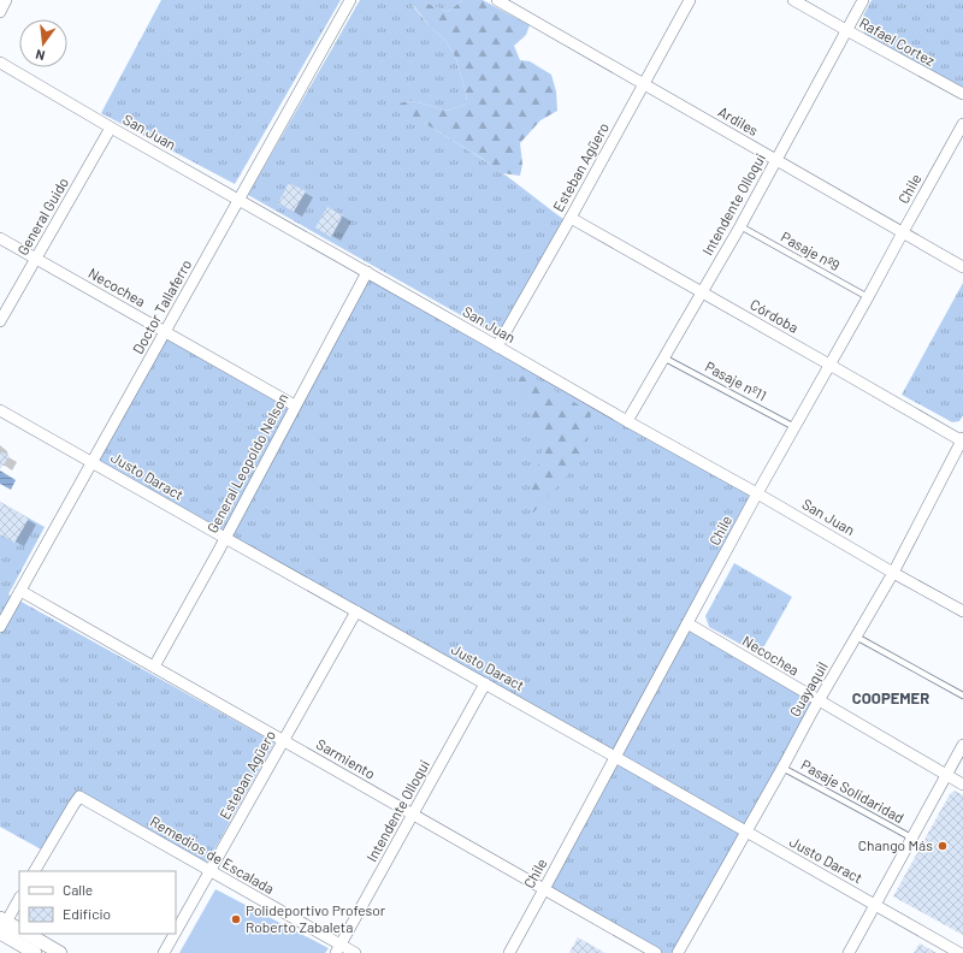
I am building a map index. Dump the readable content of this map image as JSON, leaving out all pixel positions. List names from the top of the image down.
{
  "streets": {
    "street": [
      "Rafael Cortez",
      "Ardiles",
      "San Juan",
      "Esteban Agüero",
      "Chile",
      "Intendente Olloqui",
      "General Guido",
      "Necochea",
      "Doctor Tallaferro",
      "Córdoba",
      "General Leopoldo Nelson",
      "Justo Daract",
      "Guayaquil",
      "Sarmiento",
      "Remedios de Escalada"
    ],
    "lane": ["Pasaje nº9", "Pasaje nº11", "Pasaje Solidaridad"]
  },
  "crossings": [
    ["Rafael Cortez", "Intendente Olloqui"],
    ["Ardiles", "Esteban Agüero"],
    ["Ardiles", "Chile"],
    ["Ardiles", "Intendente Olloqui"],
    ["San Juan", "Esteban Agüero"],
    ["San Juan", "Chile"],
    ["San Juan", "Intendente Olloqui"],
    ["San Juan", "General Guido"],
    ["San Juan", "Doctor Tallaferro"],
    ["San Juan", "General Leopoldo Nelson"],
    ["San Juan", "Guayaquil"],
    ["Esteban Agüero", "Córdoba"],
    ["Esteban Agüero", "Justo Daract"],
    ["Esteban Agüero", "Sarmiento"],
    ["Esteban Agüero", "Remedios de Escalada"],
    ["Chile", "Pasaje nº9"],
    ["Chile", "Necochea"],
    ["Chile", "Córdoba"],
    ["Chile", "Pasaje nº11"],
    ["Chile", "Justo Daract"],
    ["Chile", "Sarmiento"],
    ["Intendente Olloqui", "Pasaje nº9"],
    ["Intendente Olloqui", "Córdoba"],
    ["Intendente Olloqui", "Pasaje nº11"],
    ["Intendente Olloqui", "Justo Daract"],
    ["Intendente Olloqui", "Sarmiento"],
    ["Intendente Olloqui", "Remedios de Escalada"],
    ["General Guido", "Necochea"],
    ["Necochea", "Doctor Tallaferro"],
    ["Necochea", "General Leopoldo Nelson"],
    ["Necochea", "Guayaquil"],
    ["Doctor Tallaferro", "Justo Daract"],
    ["Doctor Tallaferro", "Sarmiento"],
    ["Córdoba", "Guayaquil"],
    ["General Leopoldo Nelson", "Justo Daract"],
    ["General Leopoldo Nelson", "Sarmiento"],
    ["Justo Daract", "Guayaquil"],
    ["Guayaquil", "Pasaje Solidaridad"]
  ],
  "districts": ["COOPEMER"],
  "places": ["Chango Más", "Polideportivo Profesor Roberto Zabaleta"],
  "legend": ["Calle", "Edificio"],
  "north": "bottom"
}
